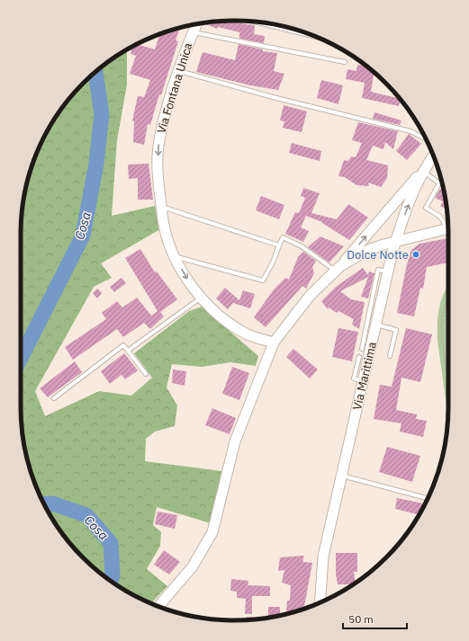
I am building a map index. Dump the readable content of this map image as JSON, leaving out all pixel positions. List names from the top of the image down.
{
  "streets": {
    "main road": ["Via Fontana Unica", "Via Marittima"]
  },
  "one_way": ["Via Fontana Unica"],
  "water": ["Cosa"],
  "places": ["Dolce Notte"],
  "scale_bar": "50 m"
}
